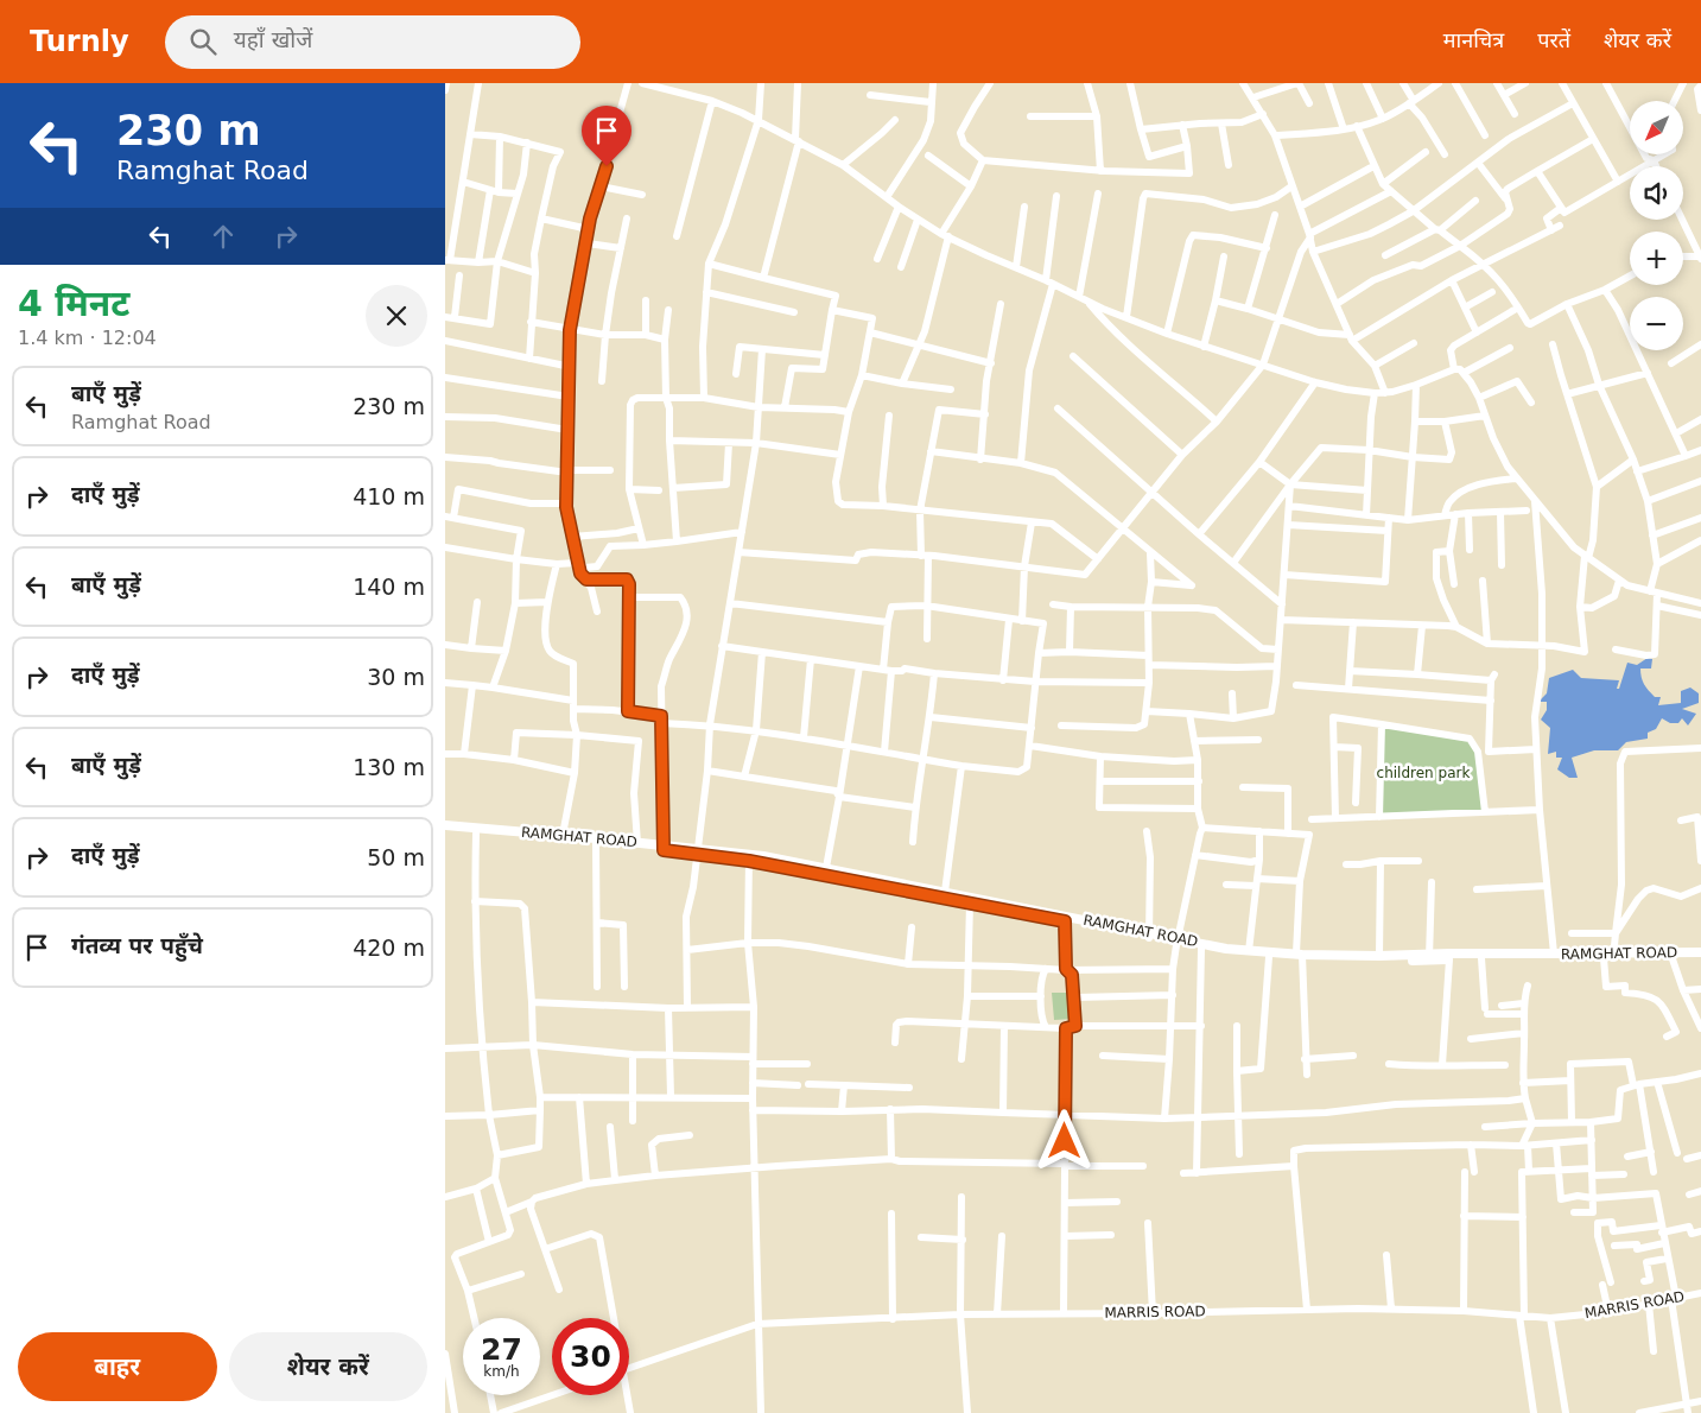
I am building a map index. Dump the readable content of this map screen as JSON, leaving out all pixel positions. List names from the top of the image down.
{
  "streets": {
    "main road": ["RAMGHAT ROAD"],
    "street": ["MARRIS ROAD"]
  },
  "parks": ["children park"],
  "north": "bottom left",
  "page": {
    "header": "Turnly",
    "search": "यहाँ खोजें",
    "nav": ["मानचित्र", "परतें", "शेयर करें"],
    "turn": ["230 m", "Ramghat Road"],
    "map_buttons": ["+", "−"],
    "heading": ["4 मिनट", "1.4 km · 12:04"],
    "list": [
      {
        "name": "बाएँ मुड़ें",
        "note": "Ramghat Road",
        "value": "230 m"
      },
      {
        "name": "दाएँ मुड़ें",
        "value": "410 m"
      },
      {
        "name": "बाएँ मुड़ें",
        "value": "140 m"
      },
      {
        "name": "दाएँ मुड़ें",
        "value": "30 m"
      },
      {
        "name": "बाएँ मुड़ें",
        "value": "130 m"
      },
      {
        "name": "दाएँ मुड़ें",
        "value": "50 m"
      },
      {
        "name": "गंतव्य पर पहुँचे",
        "value": "420 m"
      }
    ],
    "speed": "27 km/h",
    "limit": "30",
    "buttons": ["बाहर", "शेयर करें"]
  }
}
